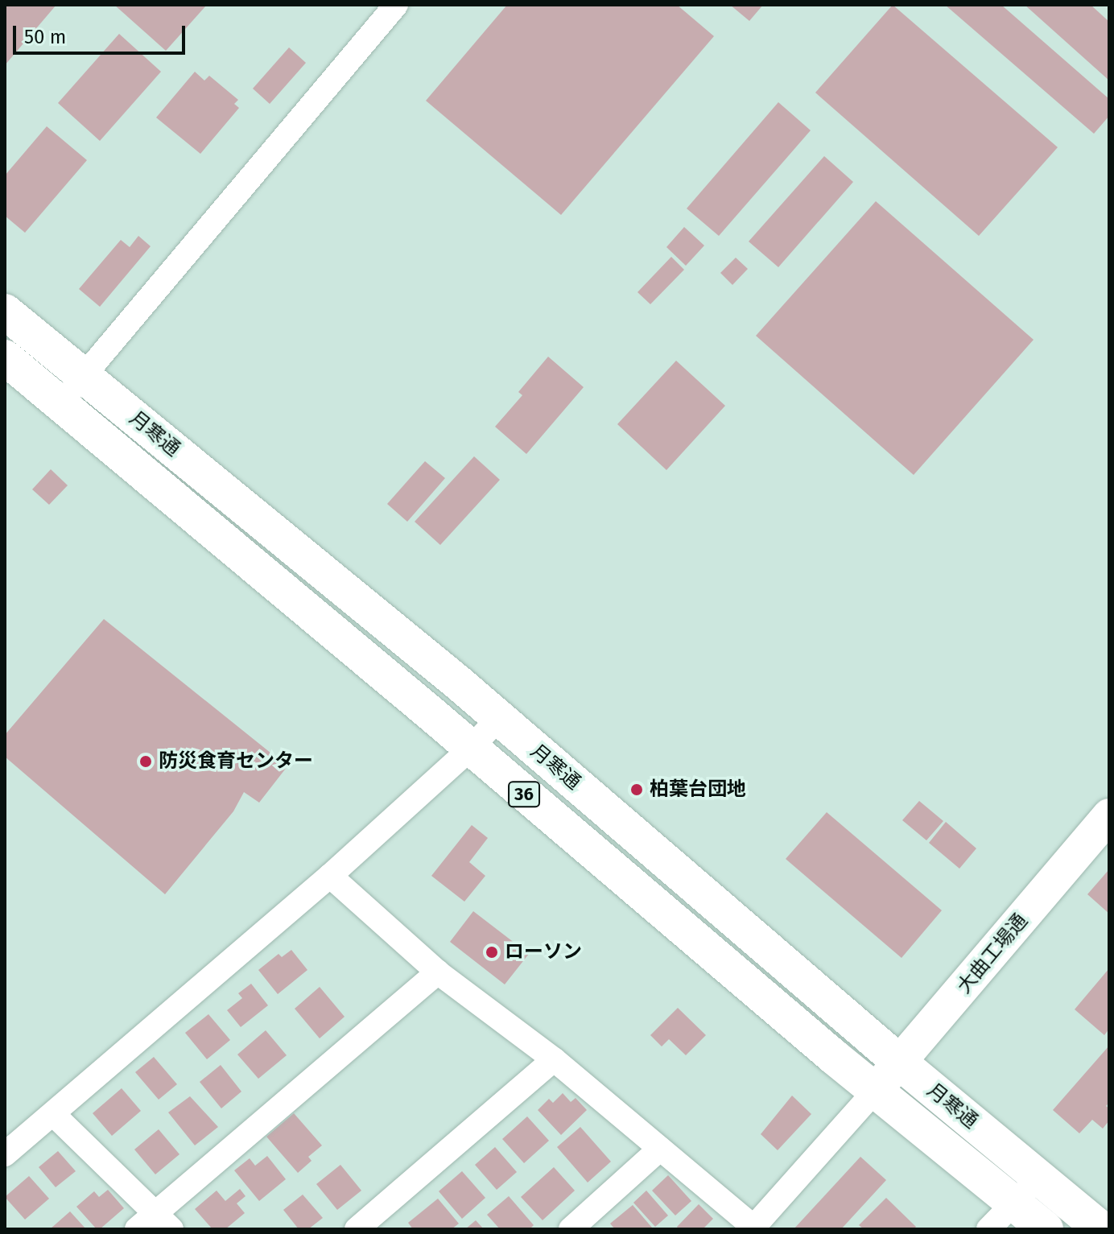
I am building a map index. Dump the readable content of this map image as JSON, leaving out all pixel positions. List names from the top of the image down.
{
  "streets": {
    "highway": ["月寒通", "36"],
    "street": ["大曲工場通"]
  },
  "crossings": [
    ["月寒通", "大曲工場通"]
  ],
  "places": ["防災食育センター", "柏葉台団地", "ローソン"],
  "scale_bar": "50 m"
}
